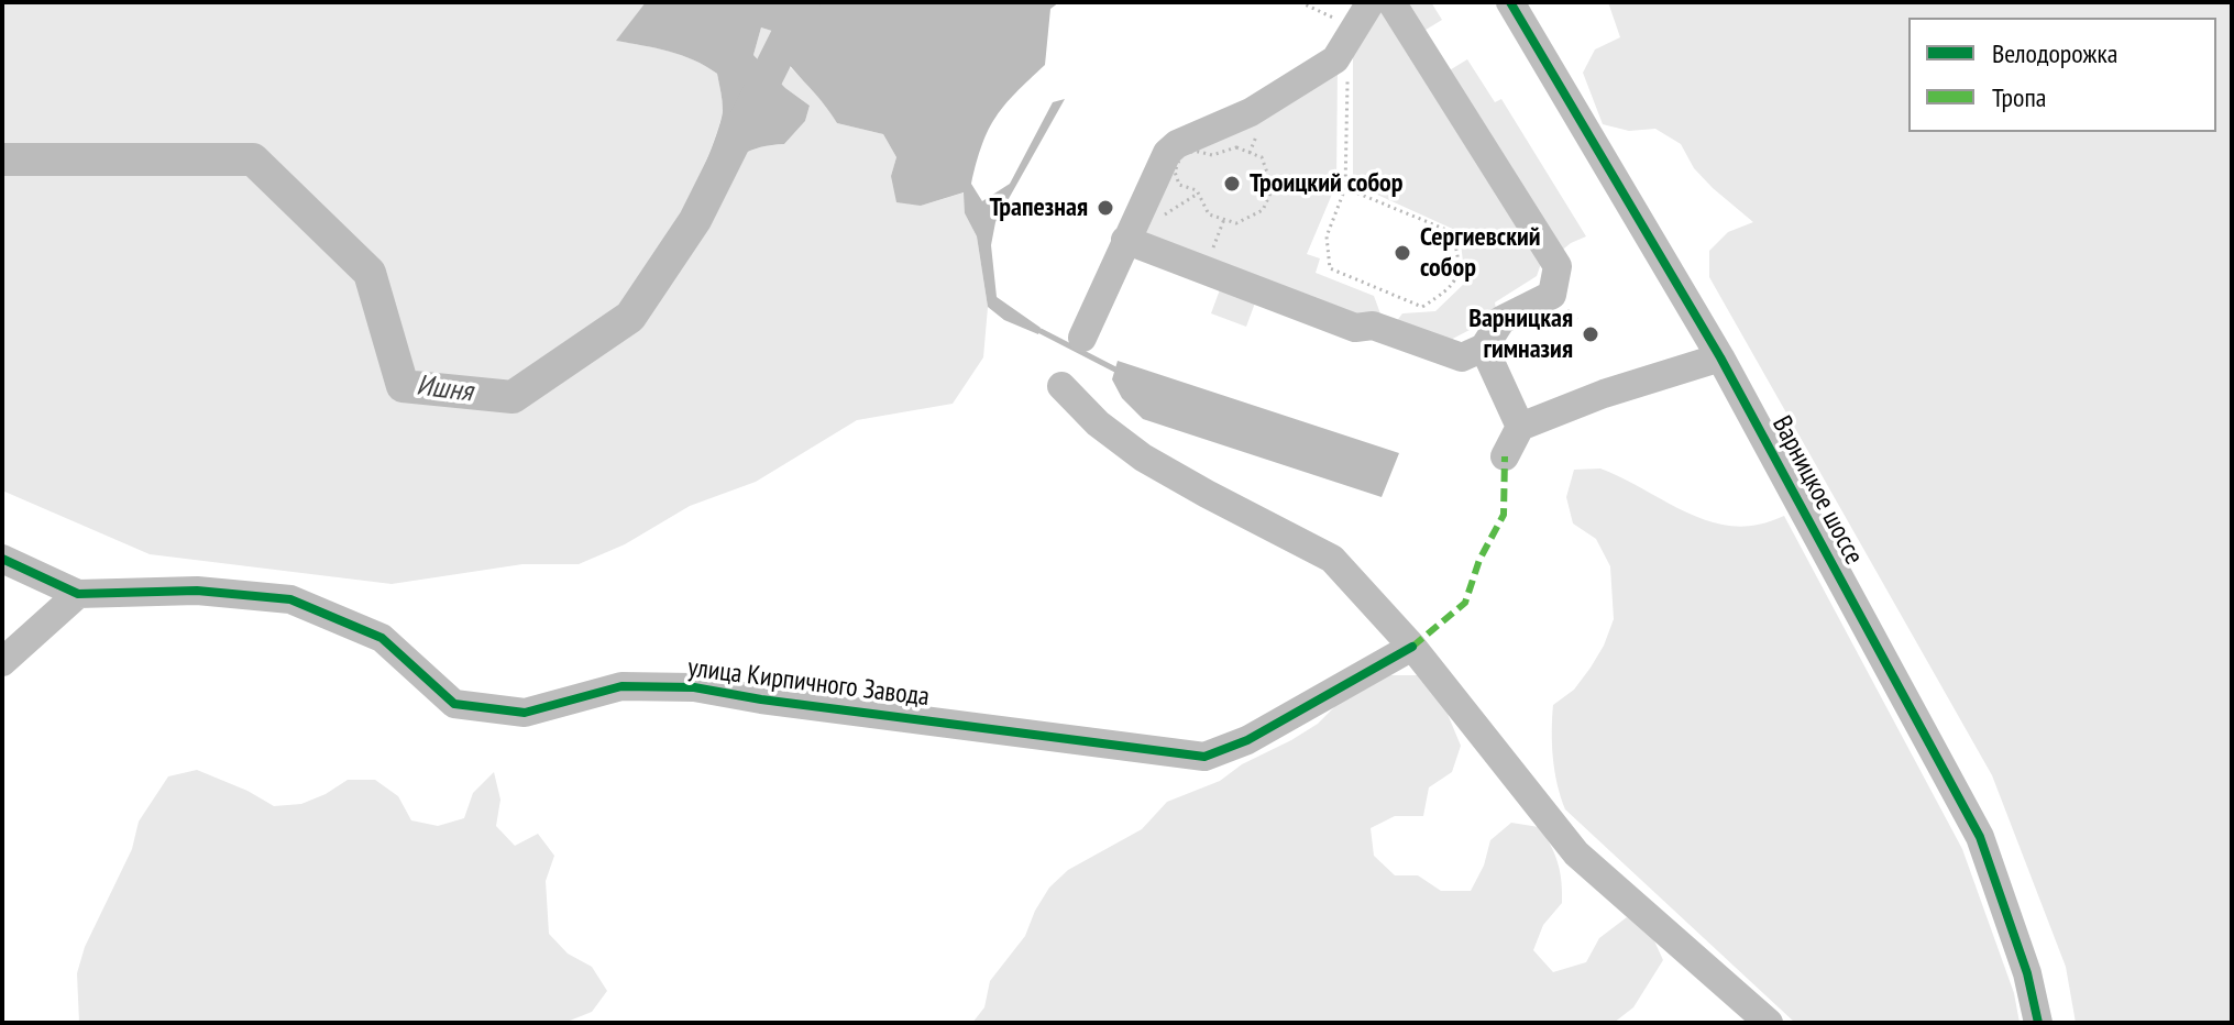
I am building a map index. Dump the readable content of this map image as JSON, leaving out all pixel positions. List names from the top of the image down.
{
  "streets": {
    "street": ["Варницкое шоссе", "улица Кирпичного Завода"]
  },
  "water": ["Ишня"],
  "places": [
    "Троицкий собор",
    "Трапезная",
    "Сергиевский собор",
    "Варницкая гимназия"
  ],
  "legend": ["Велодорожка", "Тропа"]
}
